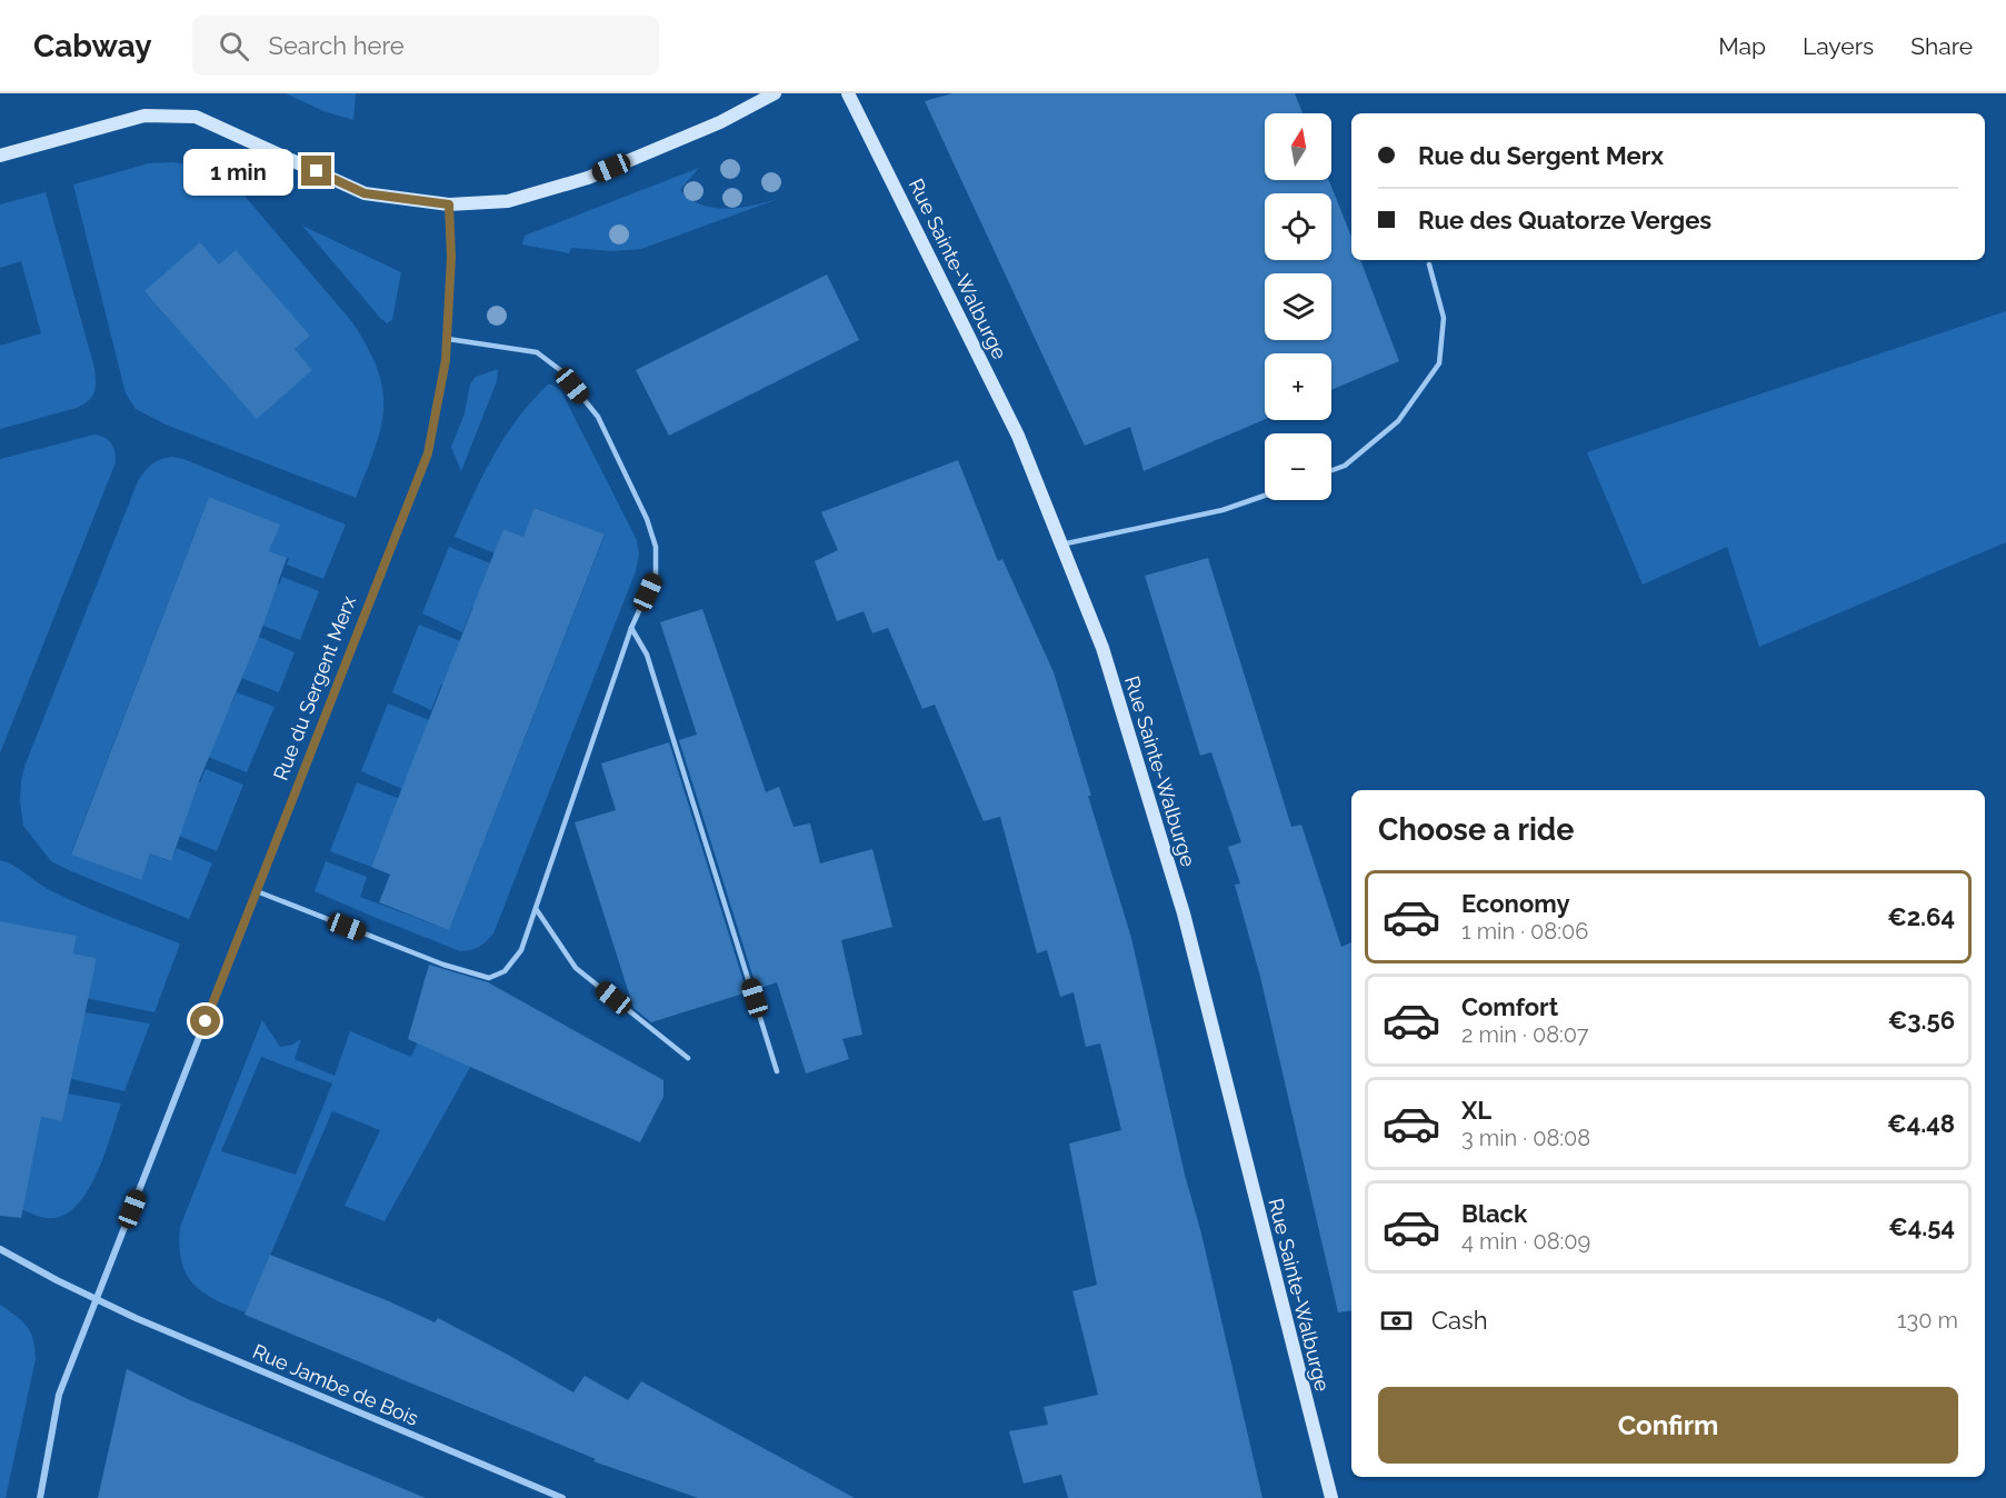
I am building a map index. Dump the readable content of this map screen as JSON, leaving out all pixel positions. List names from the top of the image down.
{
  "streets": {
    "main road": ["Rue Sainte-Walburge"],
    "street": ["Rue du Sergent Merx", "Rue Jambe de Bois"]
  },
  "crossings": [
    ["Rue du Sergent Merx", "Rue Jambe de Bois"]
  ],
  "north": "top",
  "page": {
    "header": "Cabway",
    "search": "Search here",
    "nav": ["Map", "Layers", "Share"],
    "map_buttons": ["+", "−"],
    "banner": ["Rue du Sergent Merx", "Rue des Quatorze Verges"],
    "bubble": "1 min",
    "heading": "Choose a ride",
    "list": [
      {
        "name": "Economy",
        "note": "1 min · 08:06",
        "value": "€2.64"
      },
      {
        "name": "Comfort",
        "note": "2 min · 08:07",
        "value": "€3.56"
      },
      {
        "name": "XL",
        "note": "3 min · 08:08",
        "value": "€4.48"
      },
      {
        "name": "Black",
        "note": "4 min · 08:09",
        "value": "€4.54"
      }
    ],
    "pay": ["Cash", "130 m"],
    "buttons": "Confirm"
  }
}
